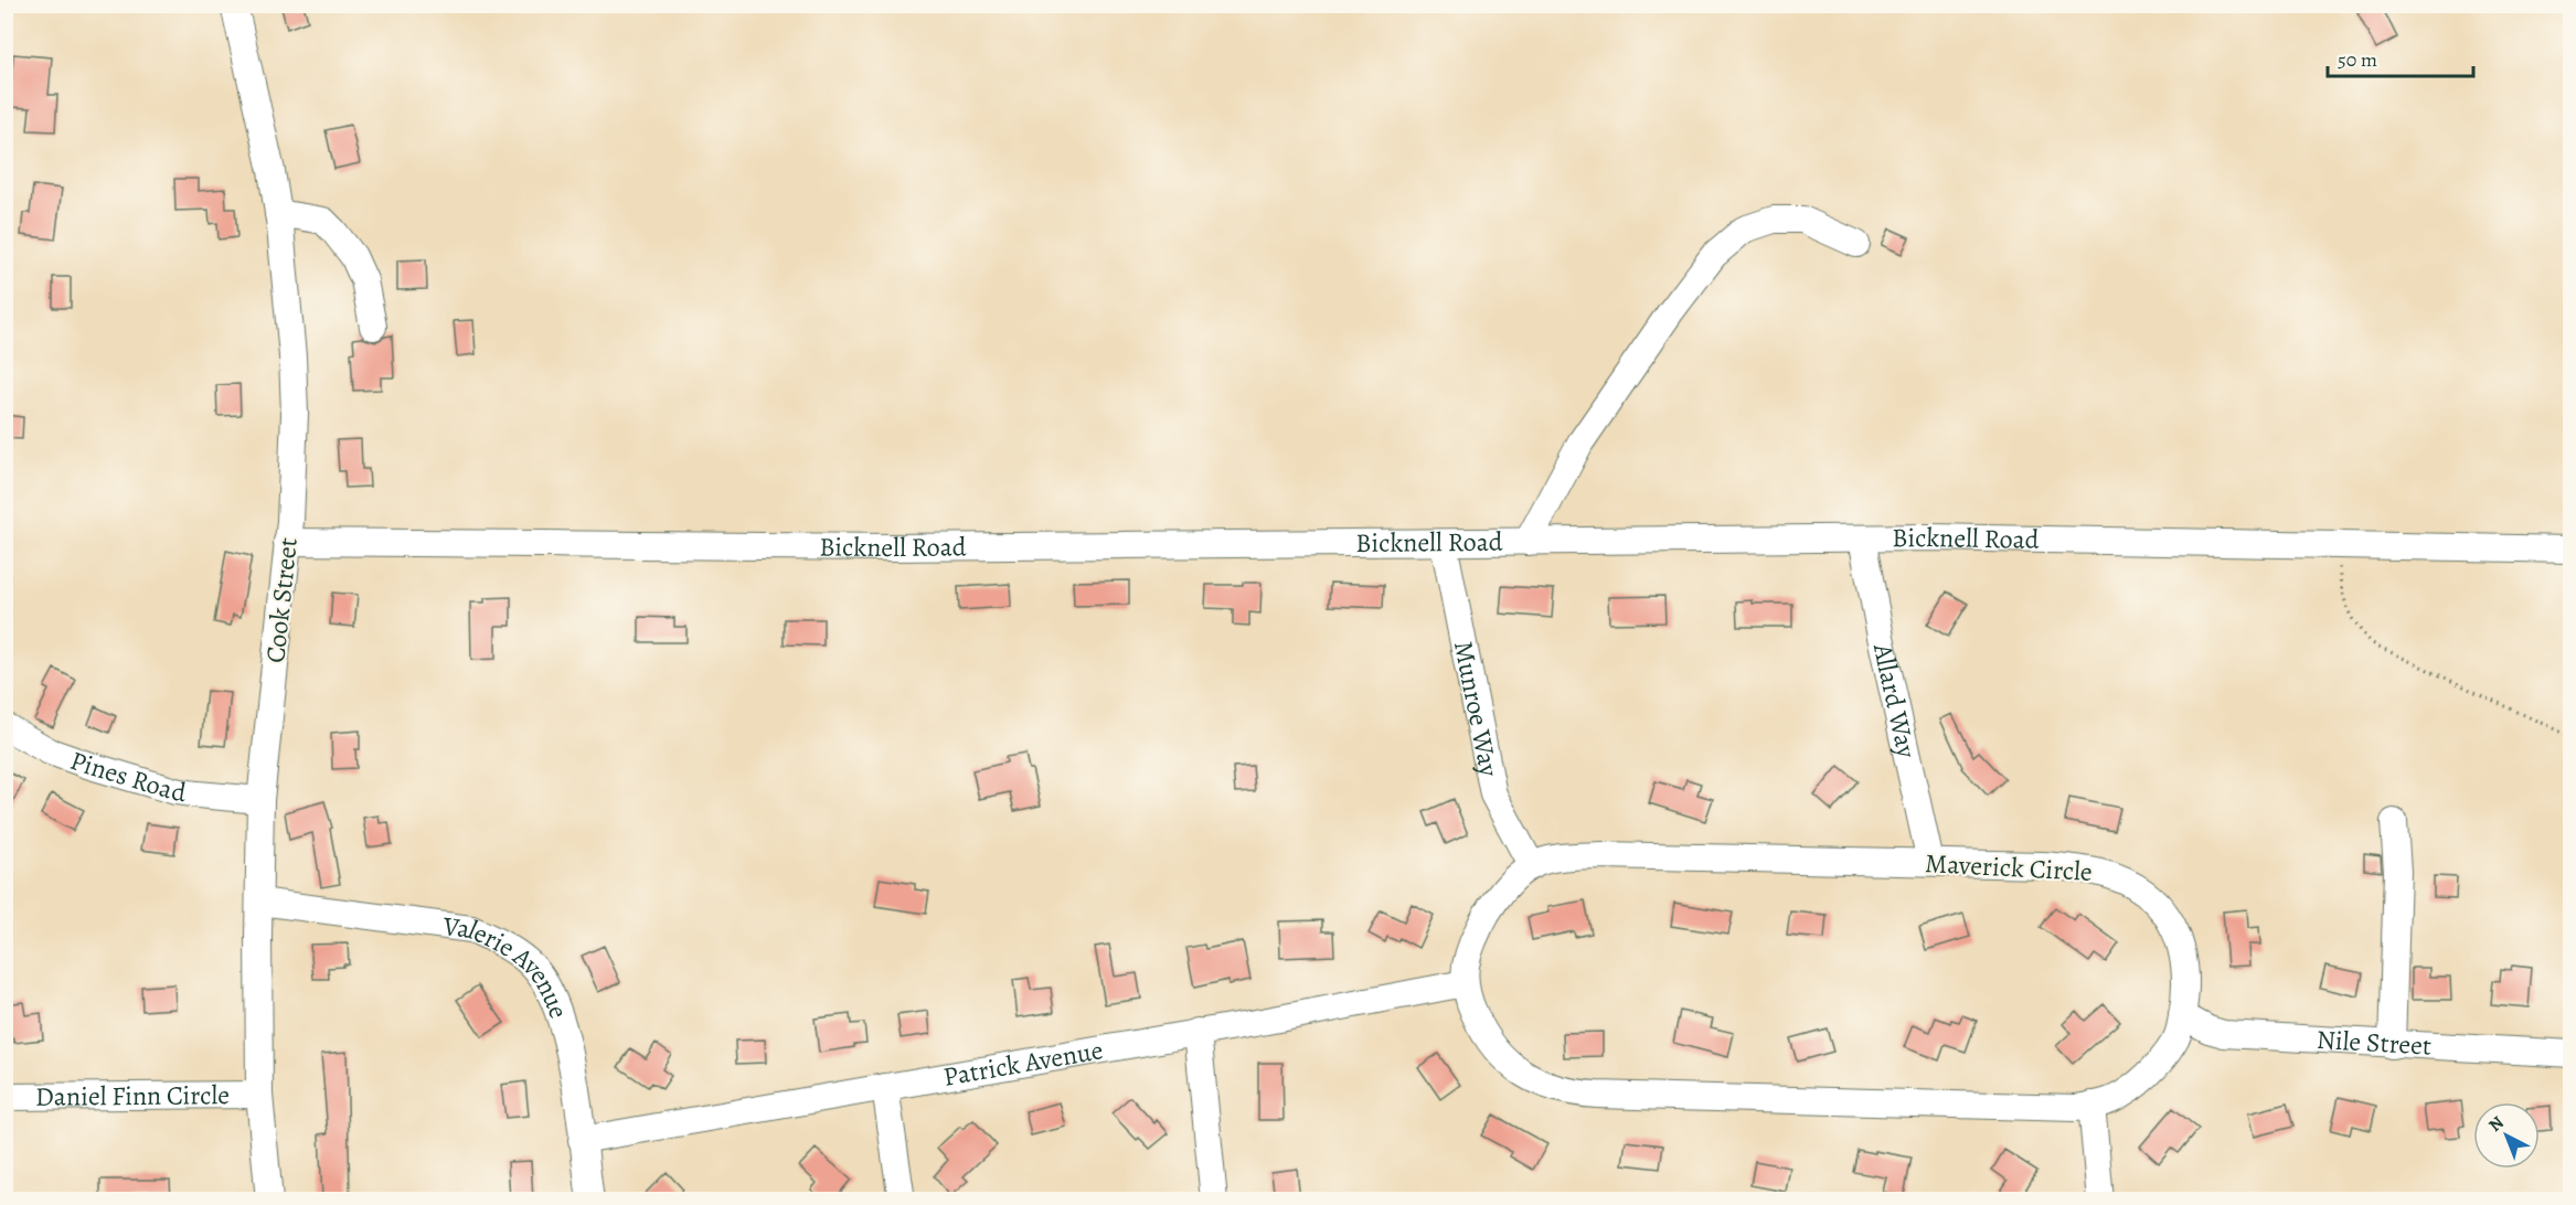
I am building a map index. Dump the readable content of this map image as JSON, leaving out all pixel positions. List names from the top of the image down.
{
  "streets": {
    "street": [
      "Bicknell Road",
      "Cook Street",
      "Allard Way",
      "Munroe Way",
      "Pines Road",
      "Maverick Circle",
      "Valerie Avenue",
      "Nile Street",
      "Patrick Avenue",
      "Daniel Finn Circle"
    ]
  },
  "crossings": [
    ["Bicknell Road", "Cook Street"],
    ["Bicknell Road", "Allard Way"],
    ["Bicknell Road", "Munroe Way"],
    ["Cook Street", "Pines Road"],
    ["Cook Street", "Valerie Avenue"],
    ["Cook Street", "Daniel Finn Circle"],
    ["Allard Way", "Maverick Circle"],
    ["Munroe Way", "Maverick Circle"],
    ["Maverick Circle", "Nile Street"],
    ["Maverick Circle", "Patrick Avenue"],
    ["Valerie Avenue", "Patrick Avenue"]
  ],
  "scale_bar": "50 m",
  "north": "top left"
}
